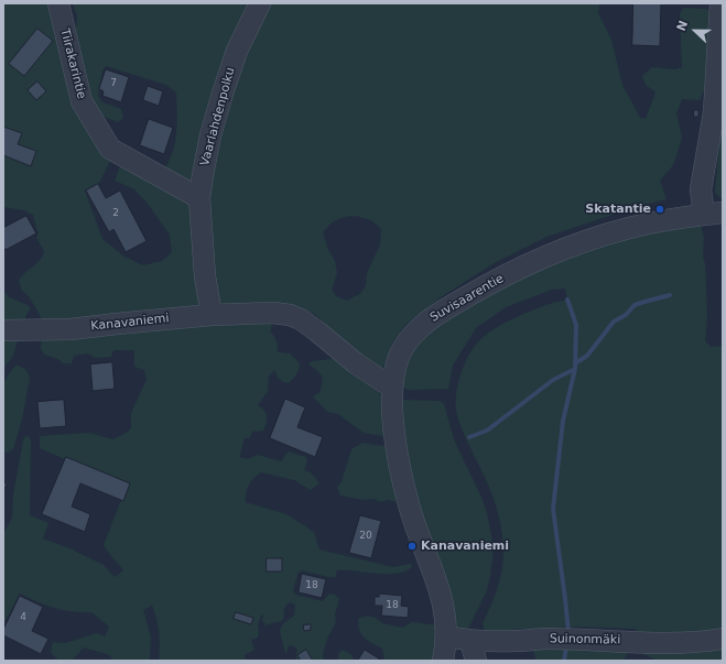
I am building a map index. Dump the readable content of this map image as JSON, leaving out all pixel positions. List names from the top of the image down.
{
  "streets": {
    "street": [
      "Tiirakarintie",
      "Vaarlahdenpolku",
      "Suvisaarentie",
      "Kanavaniemi",
      "Suinonmäki"
    ]
  },
  "crossings": [
    ["Tiirakarintie", "Vaarlahdenpolku"],
    ["Vaarlahdenpolku", "Kanavaniemi"],
    ["Suvisaarentie", "Kanavaniemi"],
    ["Suvisaarentie", "Suinonmäki"]
  ],
  "places": ["Skatantie", "Kanavaniemi"],
  "house_numbers": [
    "7",
    "2",
    "20",
    "18",
    "18",
    "4"
  ],
  "north": "left"
}
